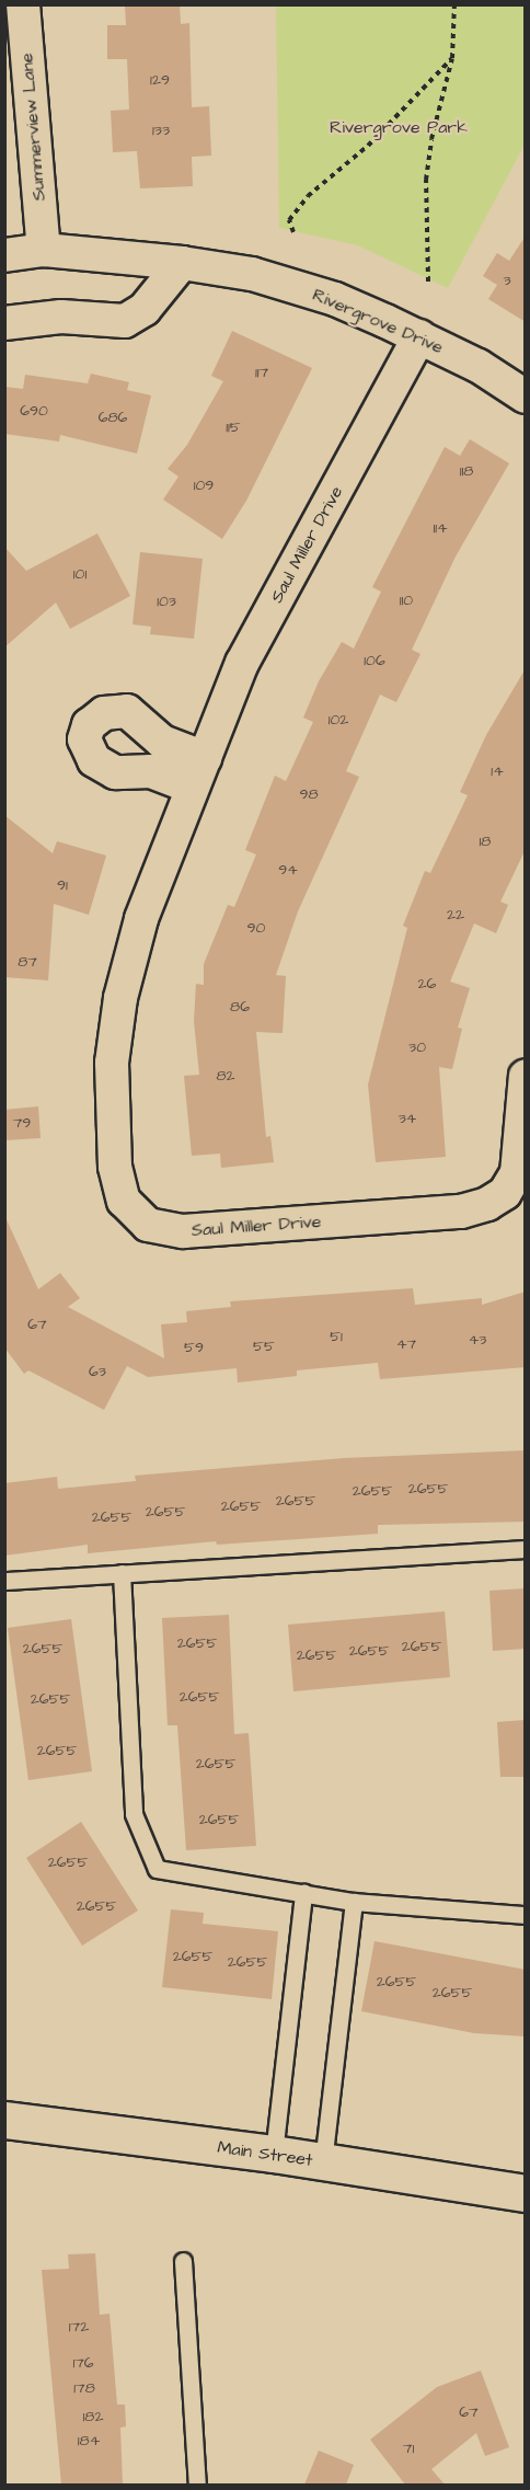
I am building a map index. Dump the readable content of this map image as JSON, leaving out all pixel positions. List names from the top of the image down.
{
  "streets": {
    "main road": ["Main Street"],
    "street": ["Summerview Lane", "Rivergrove Drive", "Saul Miller Drive"]
  },
  "crossings": [
    ["Summerview Lane", "Rivergrove Drive"],
    ["Rivergrove Drive", "Saul Miller Drive"]
  ],
  "parks": ["Rivergrove Park"],
  "house_numbers": [
    "129",
    "133",
    "3",
    "117",
    "690",
    "686",
    "115",
    "118",
    "109",
    "114",
    "101",
    "110",
    "103",
    "106",
    "102",
    "14",
    "98",
    "18",
    "94",
    "91",
    "22",
    "90",
    "87",
    "26",
    "86",
    "30",
    "82",
    "34",
    "79",
    "67",
    "51",
    "43",
    "47",
    "55",
    "59",
    "63",
    "2655",
    "2655",
    "2655",
    "2655",
    "2655",
    "2655",
    "2655",
    "2655",
    "2655",
    "2655",
    "2655",
    "2655",
    "2655",
    "2655",
    "2655",
    "2655",
    "2655",
    "2655",
    "2655",
    "2655",
    "2655",
    "2655",
    "172",
    "176",
    "178",
    "67",
    "182",
    "184",
    "71"
  ]
}
